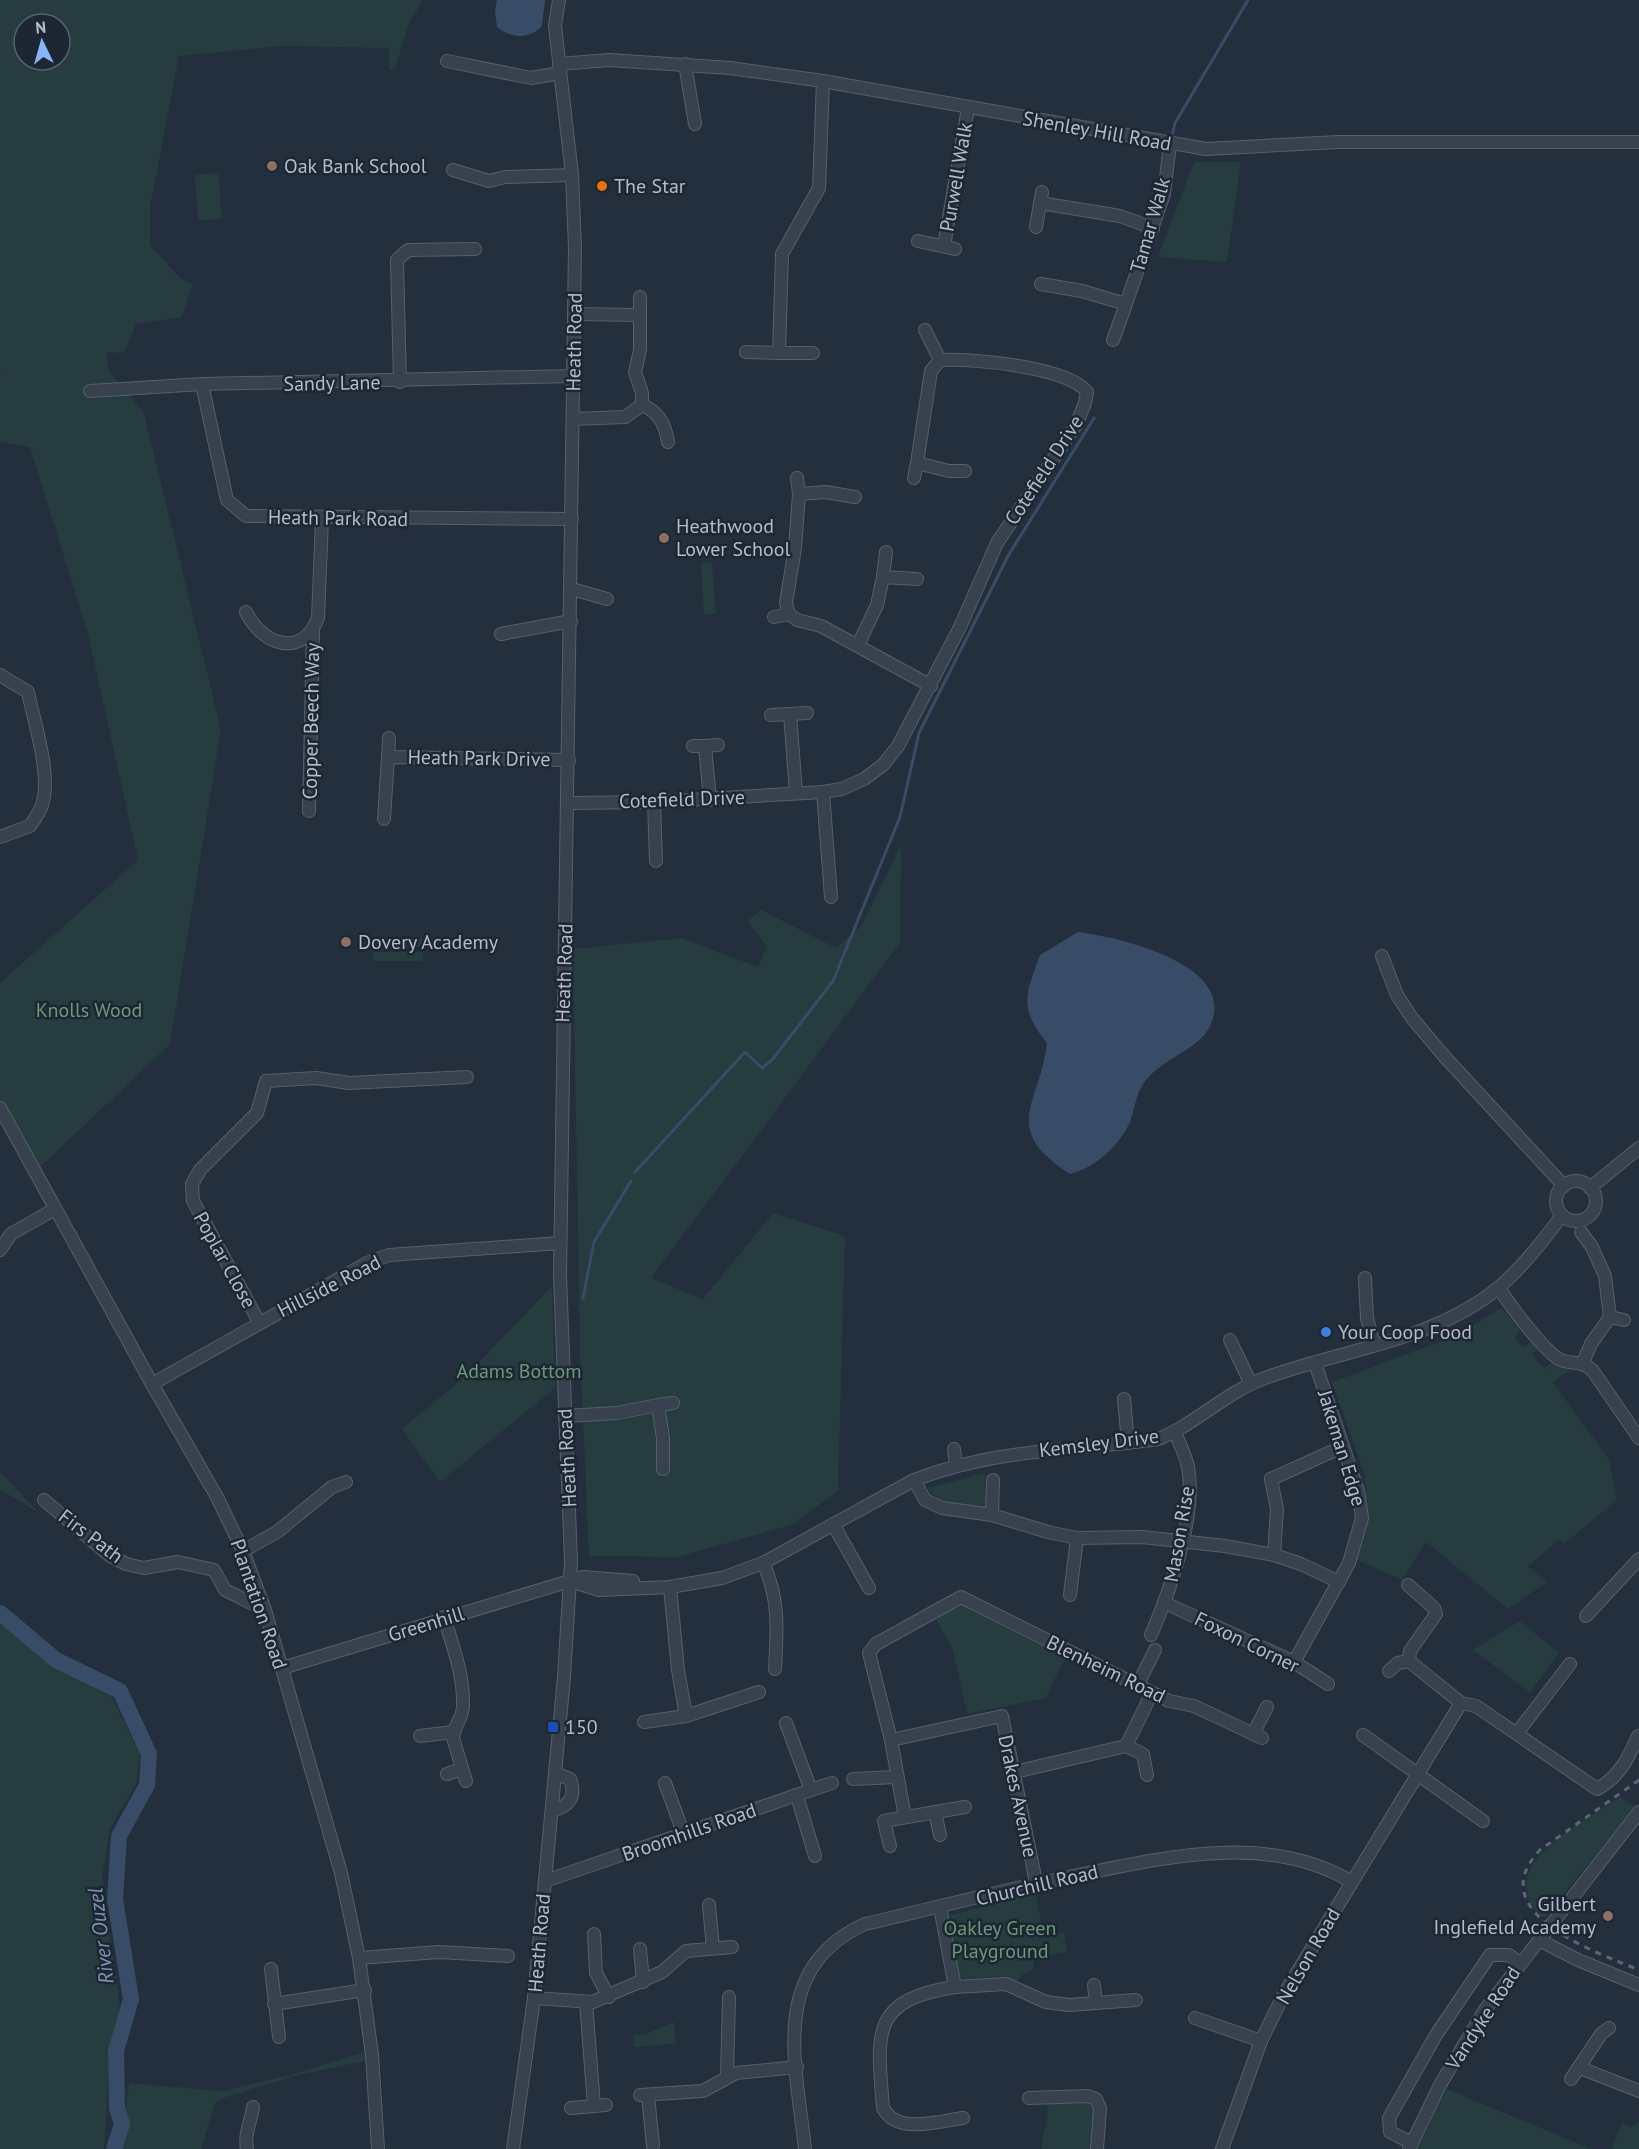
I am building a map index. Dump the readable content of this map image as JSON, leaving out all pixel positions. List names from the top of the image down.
{
  "streets": {
    "street": [
      "Shenley Hill Road",
      "Purwell Walk",
      "Tamar Walk",
      "Heath Road",
      "Sandy Lane",
      "Cotefield Drive",
      "Heath Park Road",
      "Copper Beech Way",
      "Heath Park Drive",
      "Poplar Close",
      "Hillside Road",
      "Kemsley Drive",
      "Jakeman Edge",
      "Mason Rise",
      "Firs Path",
      "Plantation Road",
      "Greenhill",
      "Foxon Corner",
      "Blenheim Road",
      "Drakes Avenue",
      "Broomhills Road",
      "Churchill Road",
      "Nelson Road",
      "Vandyke Road"
    ]
  },
  "crossings": [
    ["Shenley Hill Road", "Purwell Walk"],
    ["Shenley Hill Road", "Tamar Walk"],
    ["Shenley Hill Road", "Heath Road"],
    ["Heath Road", "Sandy Lane"],
    ["Heath Road", "Cotefield Drive"],
    ["Heath Road", "Heath Park Road"],
    ["Heath Road", "Heath Park Drive"],
    ["Heath Road", "Hillside Road"],
    ["Heath Road", "Kemsley Drive"],
    ["Heath Road", "Greenhill"],
    ["Heath Road", "Broomhills Road"],
    ["Sandy Lane", "Heath Park Road"],
    ["Heath Park Road", "Copper Beech Way"],
    ["Poplar Close", "Hillside Road"],
    ["Hillside Road", "Plantation Road"],
    ["Kemsley Drive", "Jakeman Edge"],
    ["Kemsley Drive", "Mason Rise"],
    ["Kemsley Drive", "Greenhill"],
    ["Jakeman Edge", "Foxon Corner"],
    ["Mason Rise", "Foxon Corner"],
    ["Firs Path", "Plantation Road"],
    ["Plantation Road", "Greenhill"],
    ["Blenheim Road", "Drakes Avenue"],
    ["Drakes Avenue", "Churchill Road"],
    ["Churchill Road", "Nelson Road"]
  ],
  "water": ["River Ouzel"],
  "parks": ["Knolls Wood", "Adams Bottom", "Oakley Green Playground"],
  "places": {
    "other": [
      "Oak Bank School",
      "The Star",
      "Heathwood Lower School",
      "Dovery Academy",
      "Your Coop Food",
      "Gilbert Inglefield Academy"
    ],
    "transit": ["150"]
  },
  "north": "top"
}
